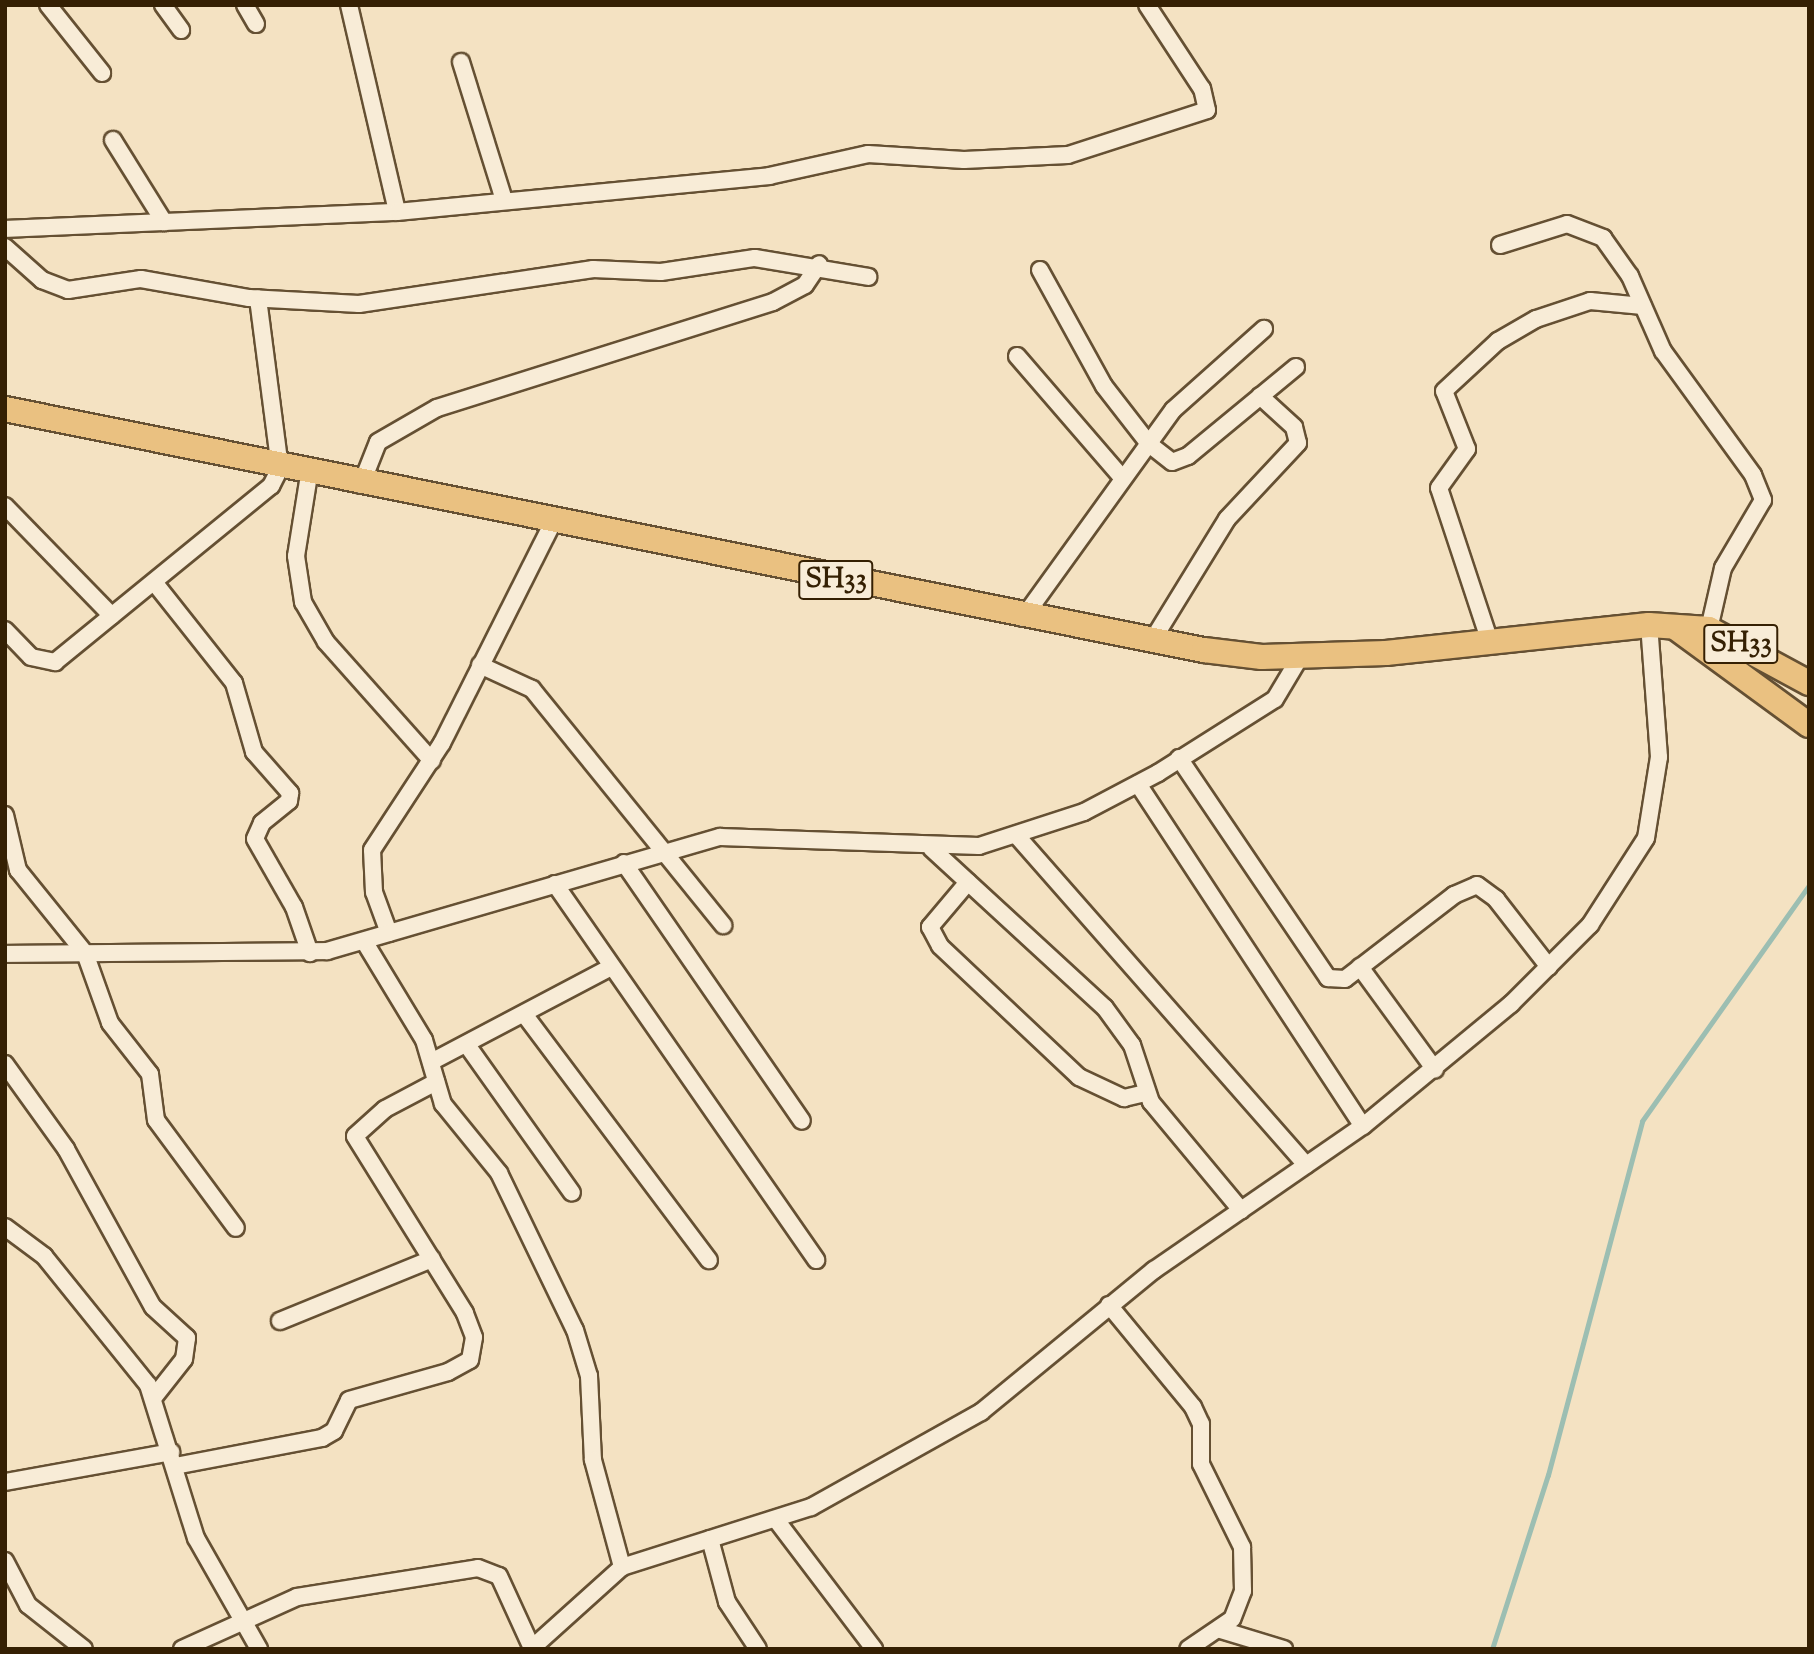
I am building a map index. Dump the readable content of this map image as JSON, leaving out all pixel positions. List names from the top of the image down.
{
  "streets": {
    "main road": ["SH33"]
  }
}
